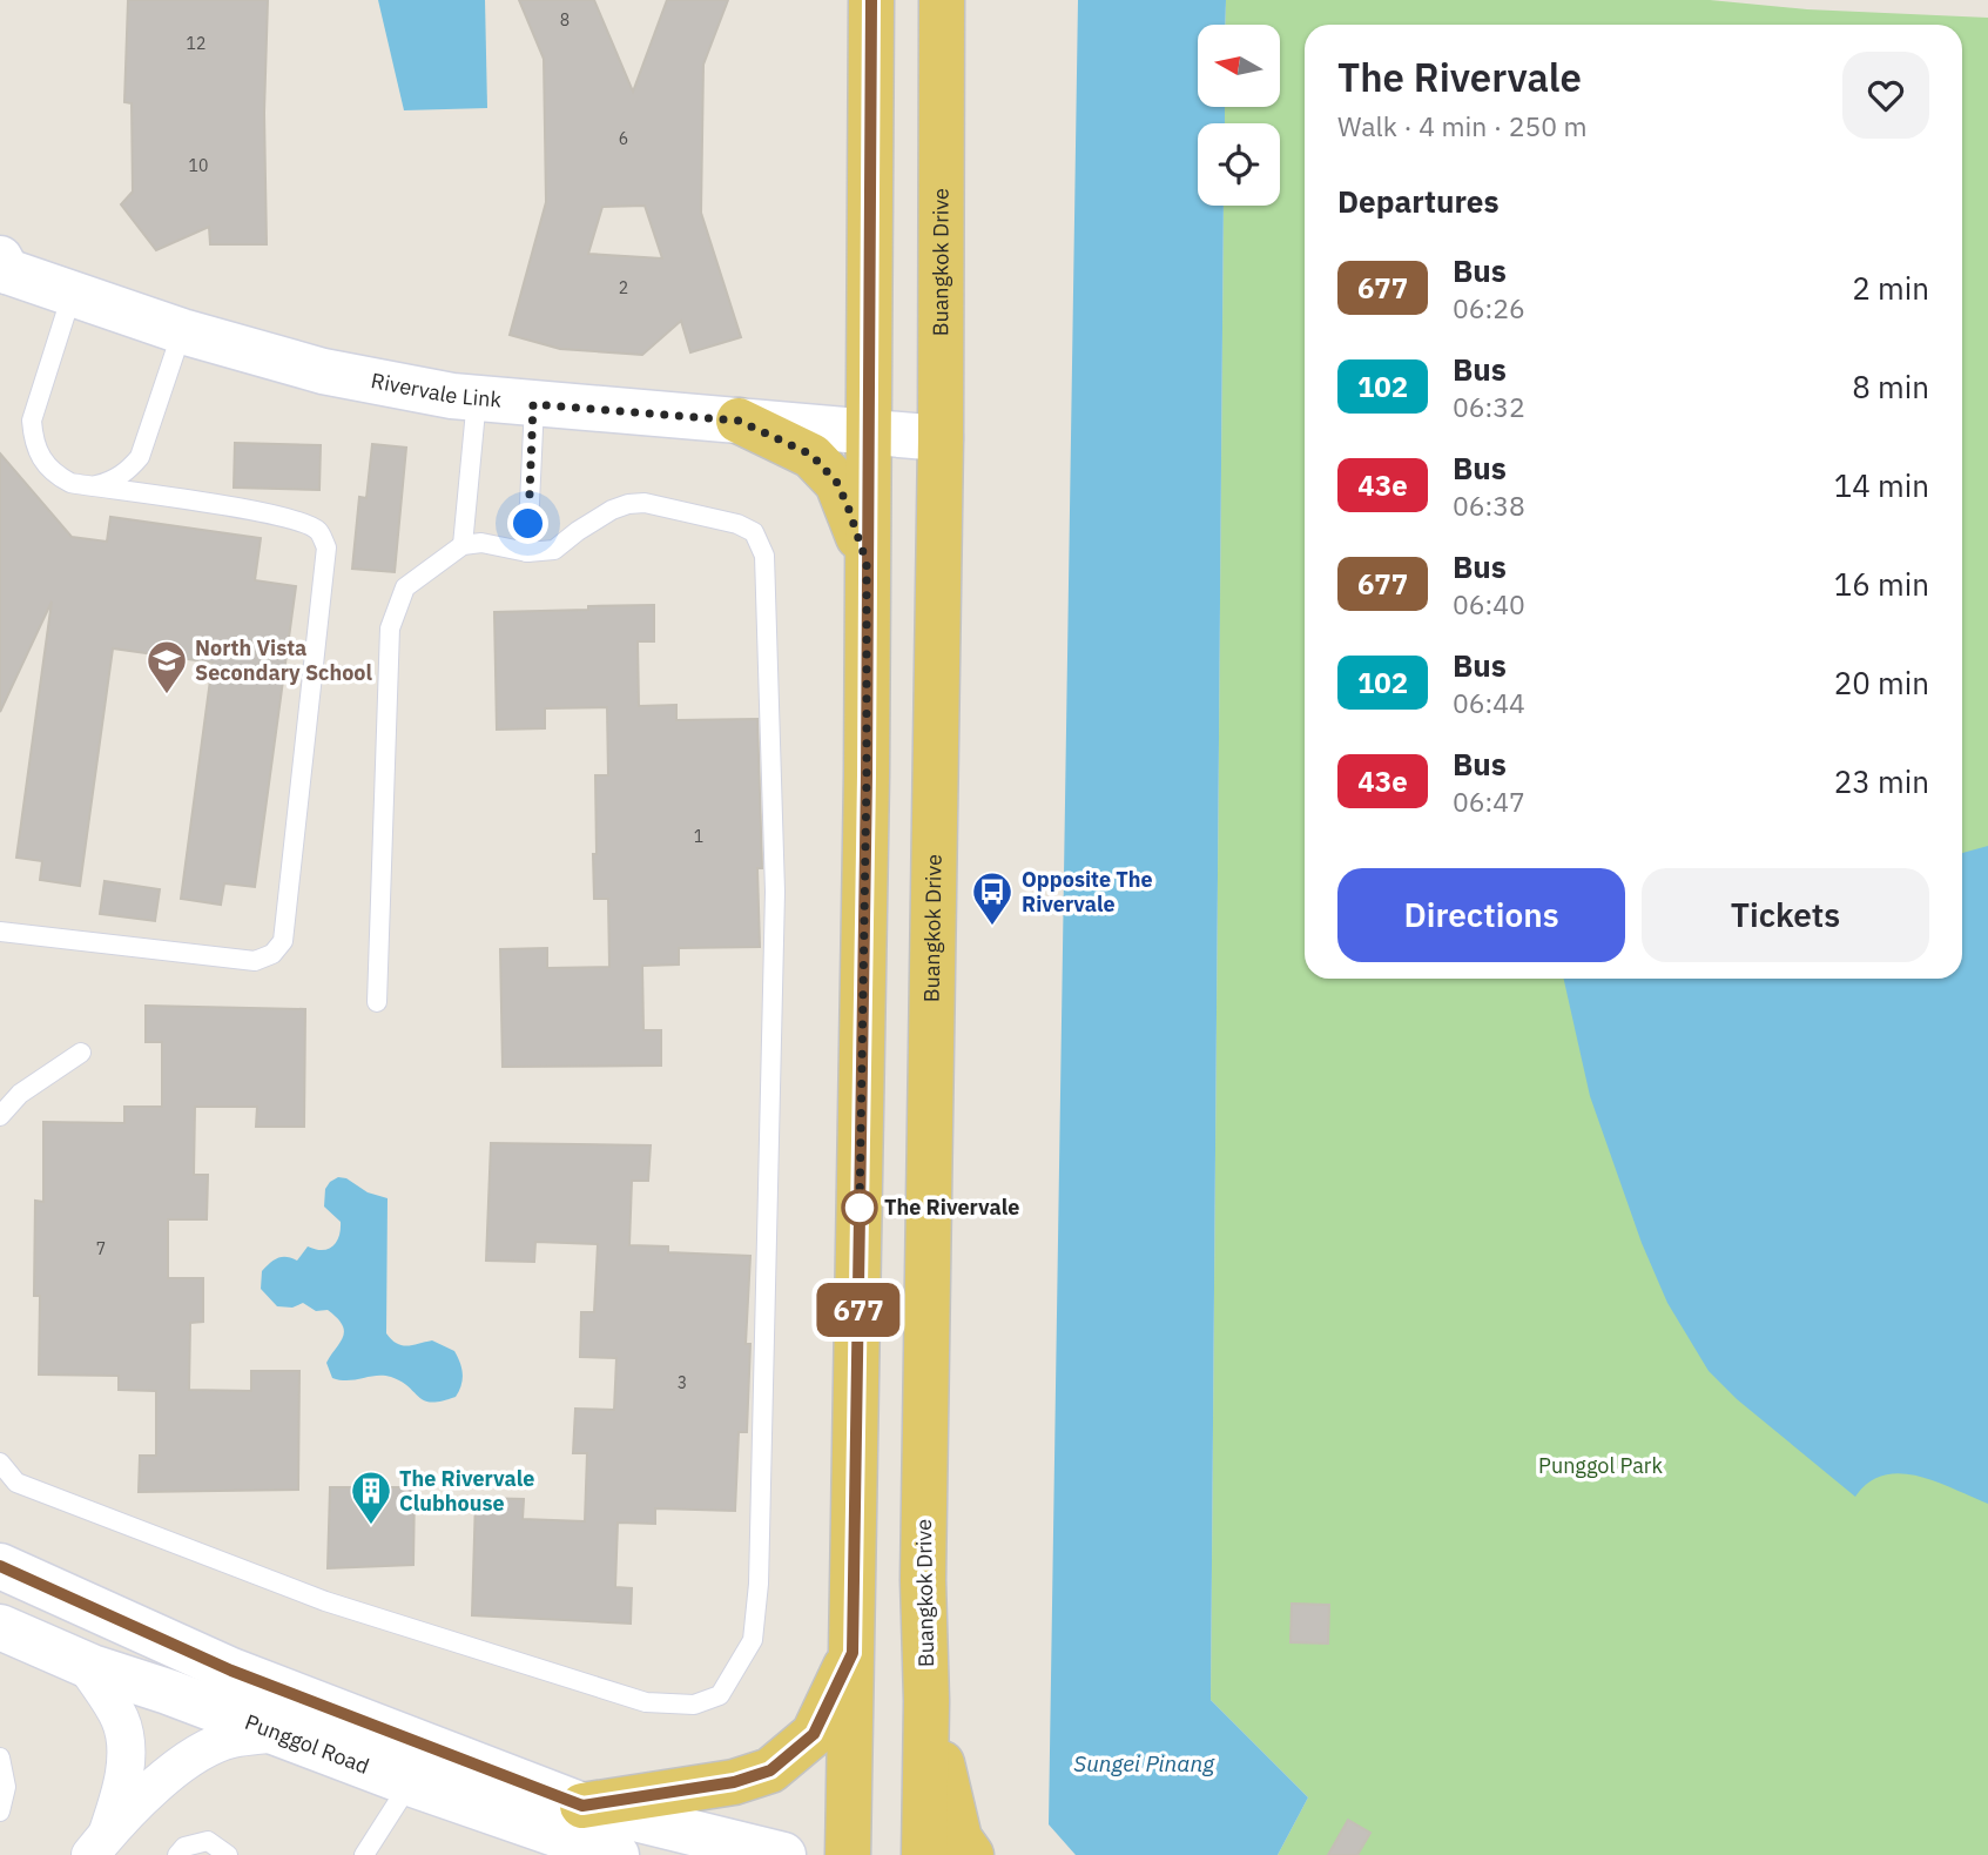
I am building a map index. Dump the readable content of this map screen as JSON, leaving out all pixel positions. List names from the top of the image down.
{
  "streets": {
    "main road": ["Buangkok Drive", "Rivervale Link", "Punggol Road"]
  },
  "crossings": [
    ["Buangkok Drive", "Rivervale Link"]
  ],
  "water": ["Sungei Pinang"],
  "parks": ["Punggol Park"],
  "places": {
    "school or university": ["North Vista Secondary School"],
    "bus stop": ["Opposite The Rivervale"],
    "other": ["The Rivervale"],
    "building": ["The Rivervale Clubhouse"]
  },
  "lines": ["bus line 677"],
  "house_numbers": [
    "8",
    "12",
    "6",
    "10",
    "2",
    "1",
    "7",
    "3"
  ],
  "north": "left",
  "page": {
    "on_map": "677",
    "heading": [
      ["The Rivervale", "Walk · 4 min · 250 m"],
      "Departures"
    ],
    "list": [
      {
        "mark": "677",
        "name": "Bus",
        "note": "06:26",
        "value": "2 min"
      },
      {
        "mark": "102",
        "name": "Bus",
        "note": "06:32",
        "value": "8 min"
      },
      {
        "mark": "43e",
        "name": "Bus",
        "note": "06:38",
        "value": "14 min"
      },
      {
        "mark": "677",
        "name": "Bus",
        "note": "06:40",
        "value": "16 min"
      },
      {
        "mark": "102",
        "name": "Bus",
        "note": "06:44",
        "value": "20 min"
      },
      {
        "mark": "43e",
        "name": "Bus",
        "note": "06:47",
        "value": "23 min"
      }
    ],
    "buttons": ["Directions", "Tickets"]
  }
}
